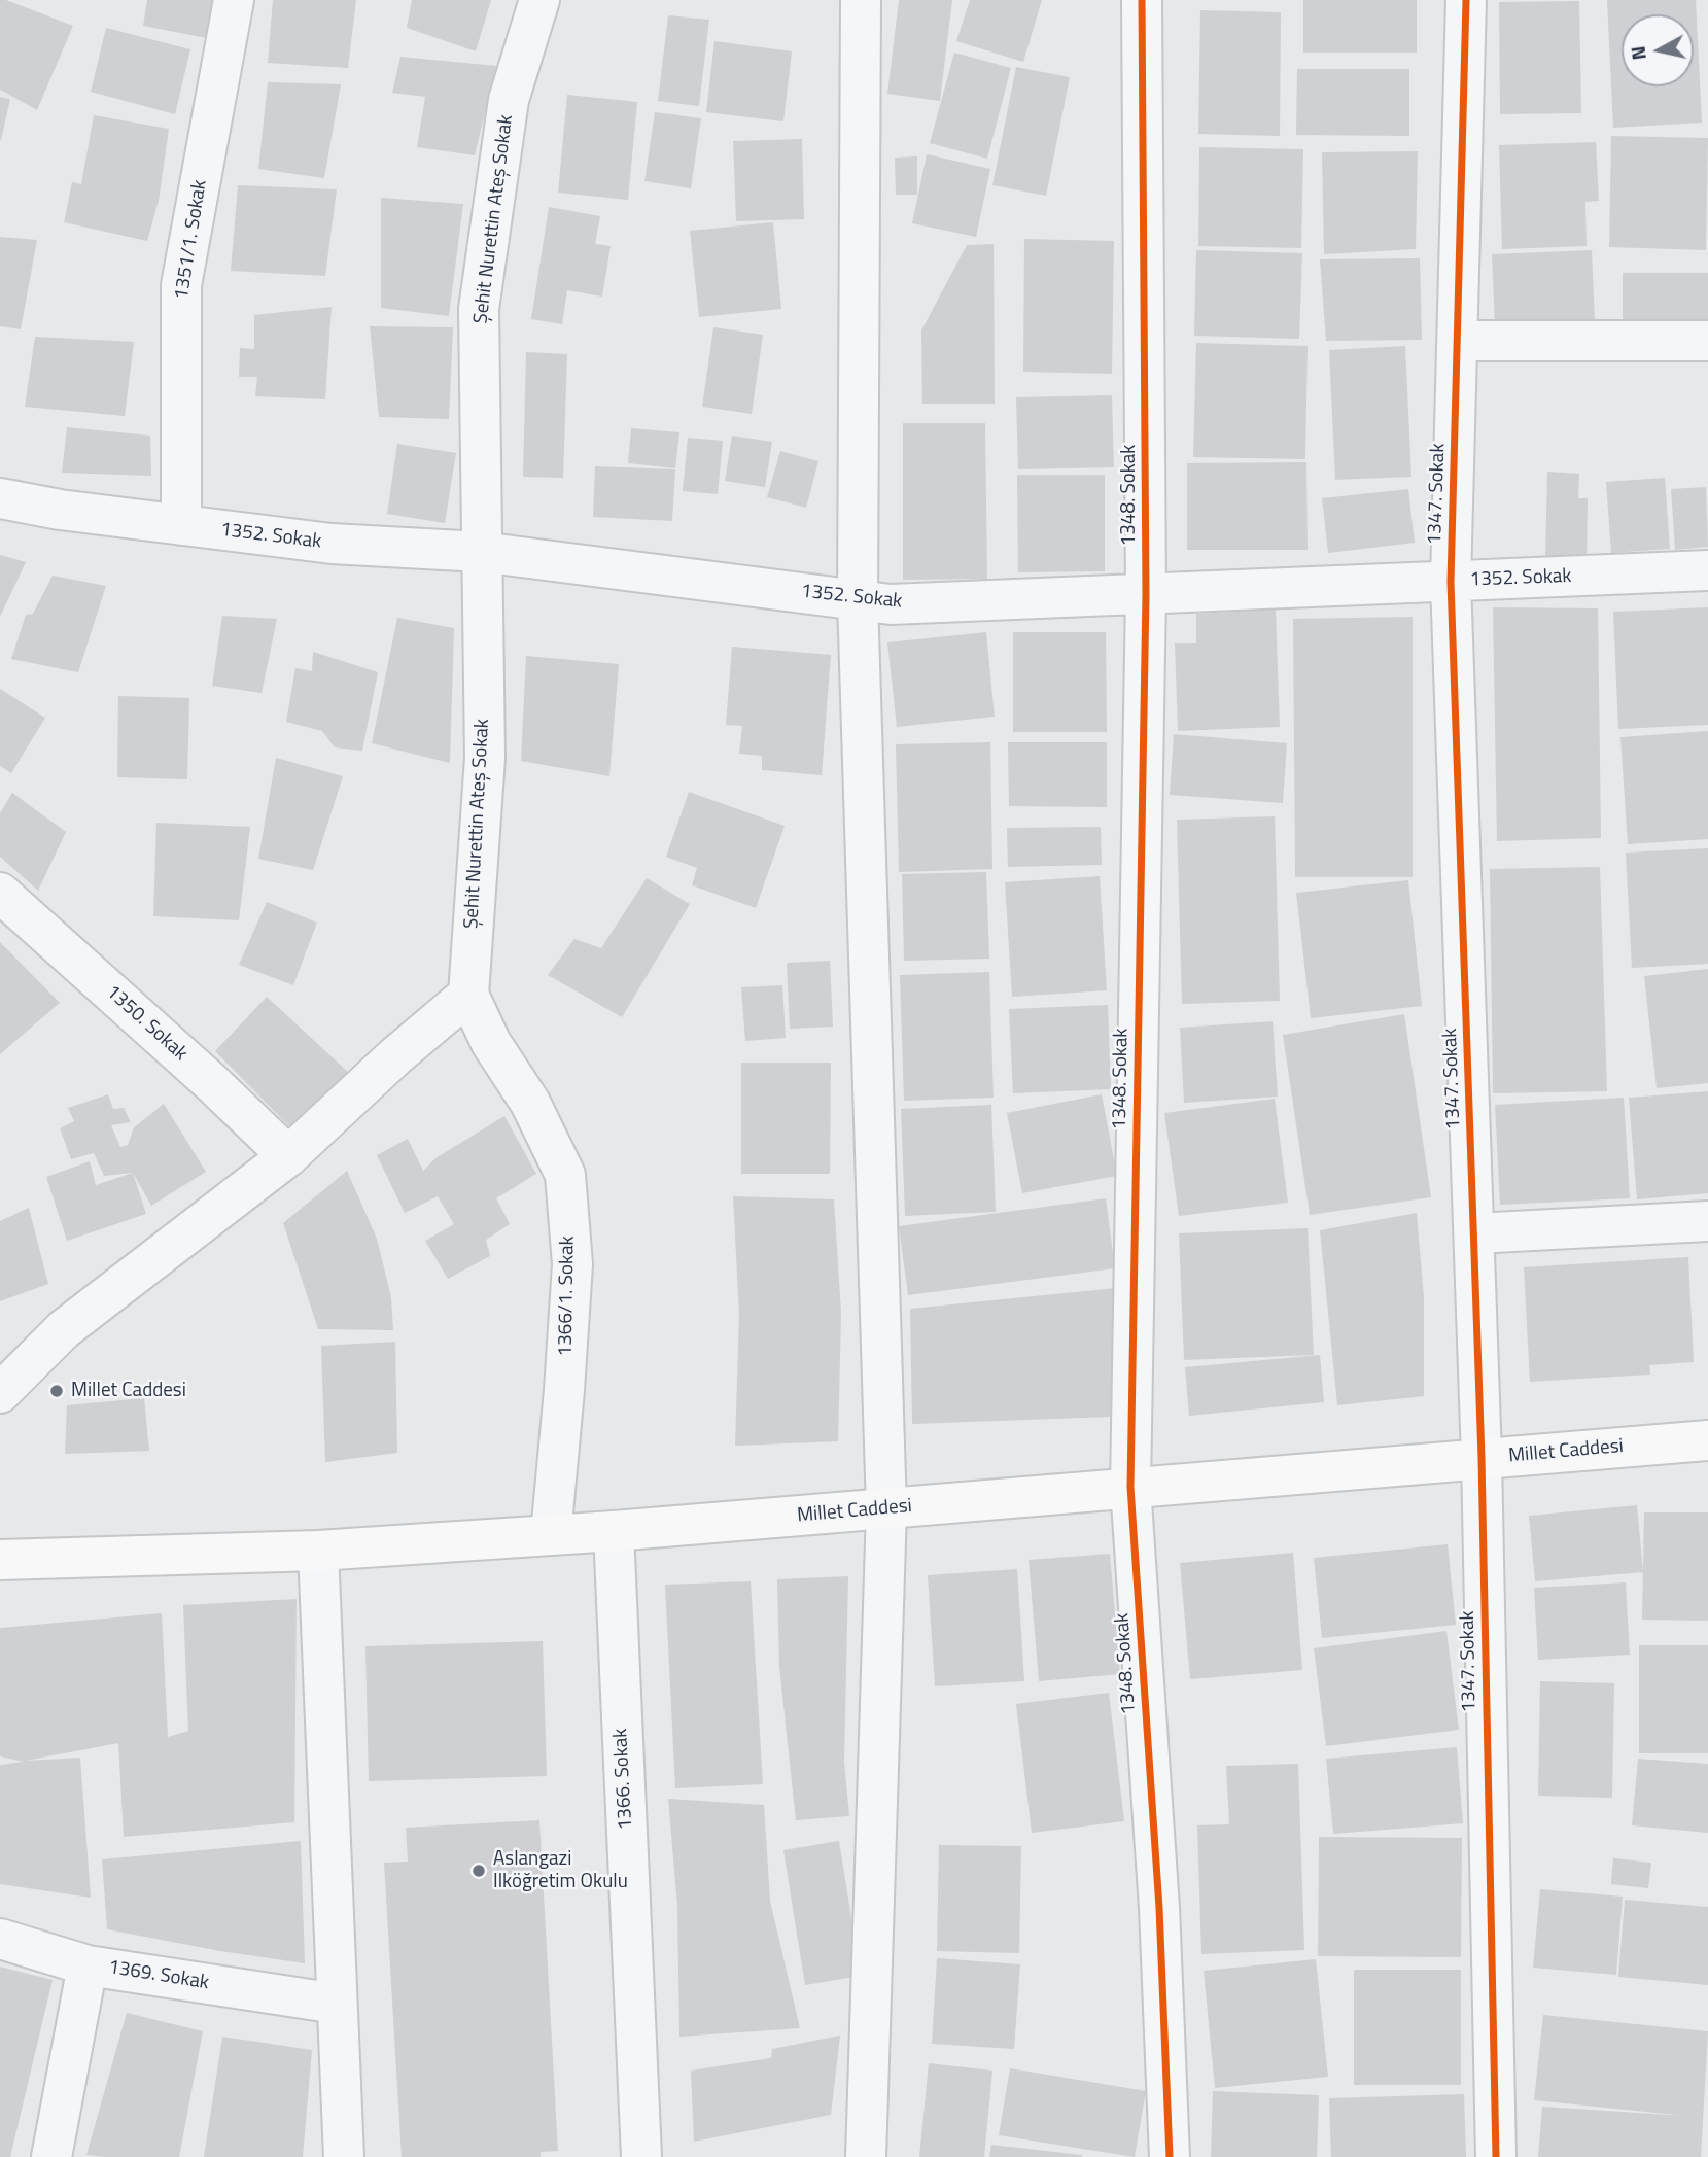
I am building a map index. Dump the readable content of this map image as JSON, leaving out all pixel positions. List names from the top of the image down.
{
  "streets": {
    "main road": ["Millet Caddesi"],
    "street": [
      "Şehit Nurettin Ateş Sokak",
      "1351/1. Sokak",
      "1347. Sokak",
      "1348. Sokak",
      "1352. Sokak",
      "1350. Sokak",
      "1366/1. Sokak",
      "1366. Sokak",
      "1369. Sokak"
    ]
  },
  "crossings": [
    ["Şehit Nurettin Ateş Sokak", "1352. Sokak"],
    ["Şehit Nurettin Ateş Sokak", "1366/1. Sokak"],
    ["1351/1. Sokak", "1352. Sokak"],
    ["1347. Sokak", "1352. Sokak"],
    ["1347. Sokak", "Millet Caddesi"],
    ["1348. Sokak", "1352. Sokak"],
    ["1348. Sokak", "Millet Caddesi"],
    ["1366/1. Sokak", "Millet Caddesi"],
    ["Millet Caddesi", "1366. Sokak"]
  ],
  "places": ["Millet Caddesi", "Aslangazi Ilköğretim Okulu"],
  "north": "left"
}
